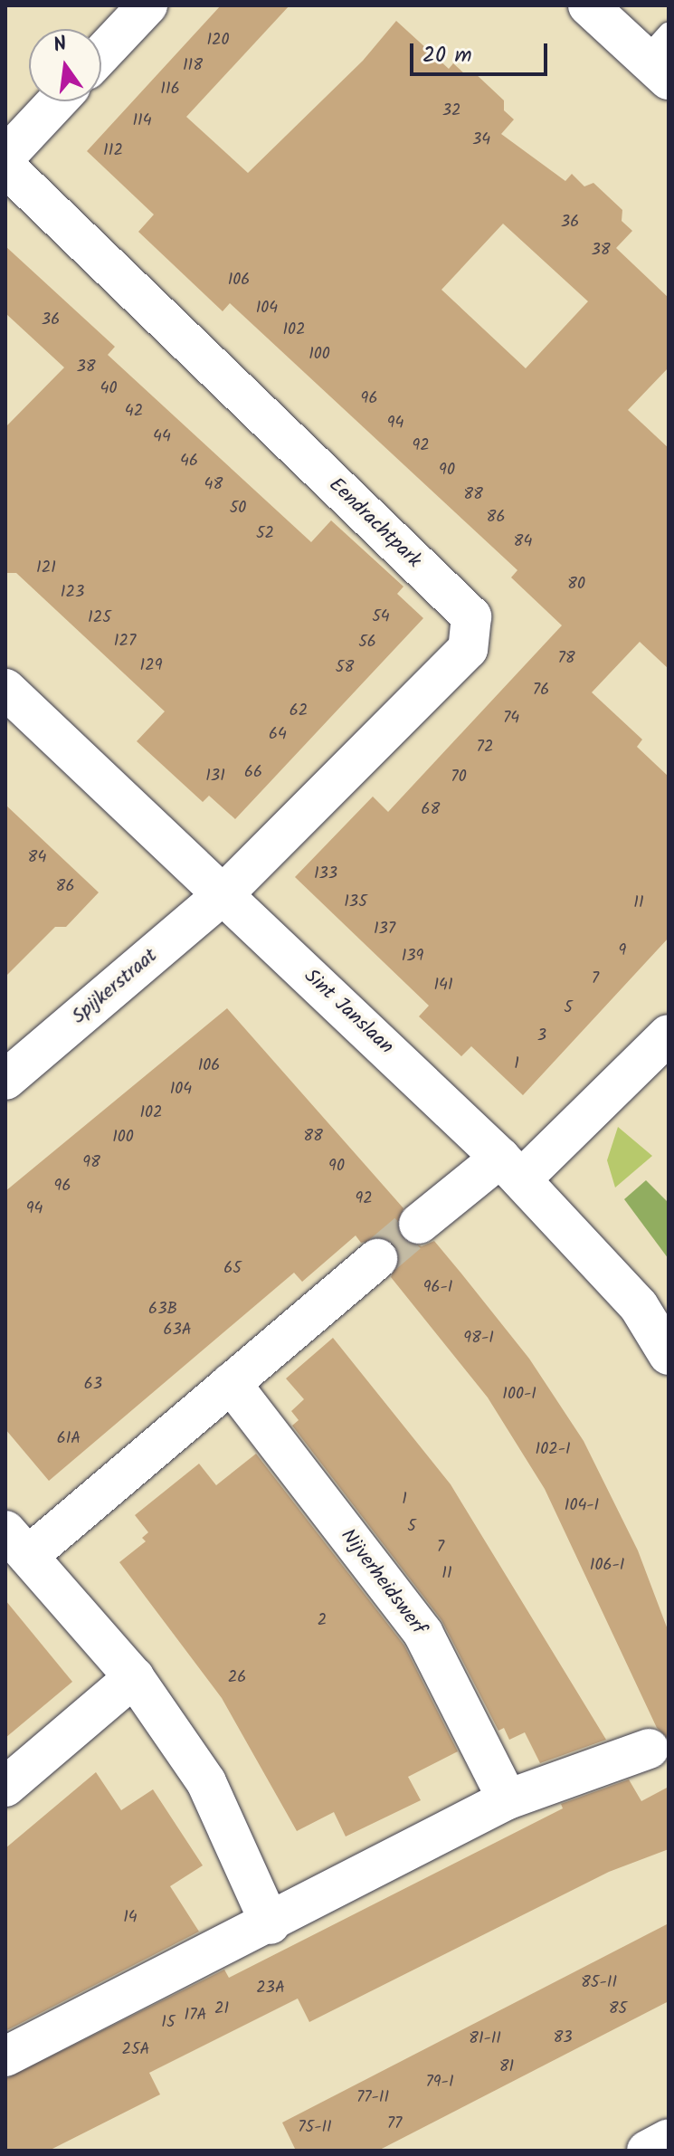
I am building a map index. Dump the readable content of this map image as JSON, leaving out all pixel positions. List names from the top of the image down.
{
  "streets": {
    "street": [
      "Eendrachtpark",
      "Spijkerstraat",
      "Sint Janslaan",
      "Nijverheidswerf"
    ]
  },
  "crossings": [
    ["Eendrachtpark", "Spijkerstraat"],
    ["Eendrachtpark", "Sint Janslaan"],
    ["Spijkerstraat", "Sint Janslaan"]
  ],
  "house_numbers": [
    "120",
    "118",
    "116",
    "32",
    "114",
    "34",
    "112",
    "36",
    "38",
    "106",
    "104",
    "36",
    "102",
    "100",
    "38",
    "40",
    "96",
    "42",
    "94",
    "44",
    "92",
    "46",
    "90",
    "48",
    "88",
    "50",
    "86",
    "52",
    "84",
    "121",
    "80",
    "123",
    "54",
    "125",
    "127",
    "56",
    "78",
    "129",
    "58",
    "76",
    "62",
    "74",
    "64",
    "72",
    "66",
    "131",
    "70",
    "68",
    "84",
    "133",
    "86",
    "135",
    "11",
    "137",
    "9",
    "139",
    "7",
    "141",
    "5",
    "3",
    "1",
    "106",
    "104",
    "102",
    "88",
    "100",
    "98",
    "90",
    "96",
    "92",
    "94",
    "65",
    "96-I",
    "63B",
    "63A",
    "98-I",
    "63",
    "100-I",
    "61A",
    "102-I",
    "1",
    "104-I",
    "5",
    "7",
    "106-I",
    "11",
    "2",
    "26",
    "14",
    "85-II",
    "23A",
    "21",
    "85",
    "17A",
    "15",
    "83",
    "81-II",
    "25A",
    "81",
    "79-I",
    "77-II",
    "77",
    "75-II"
  ],
  "scale_bar": "20 m",
  "north": "top"
}
